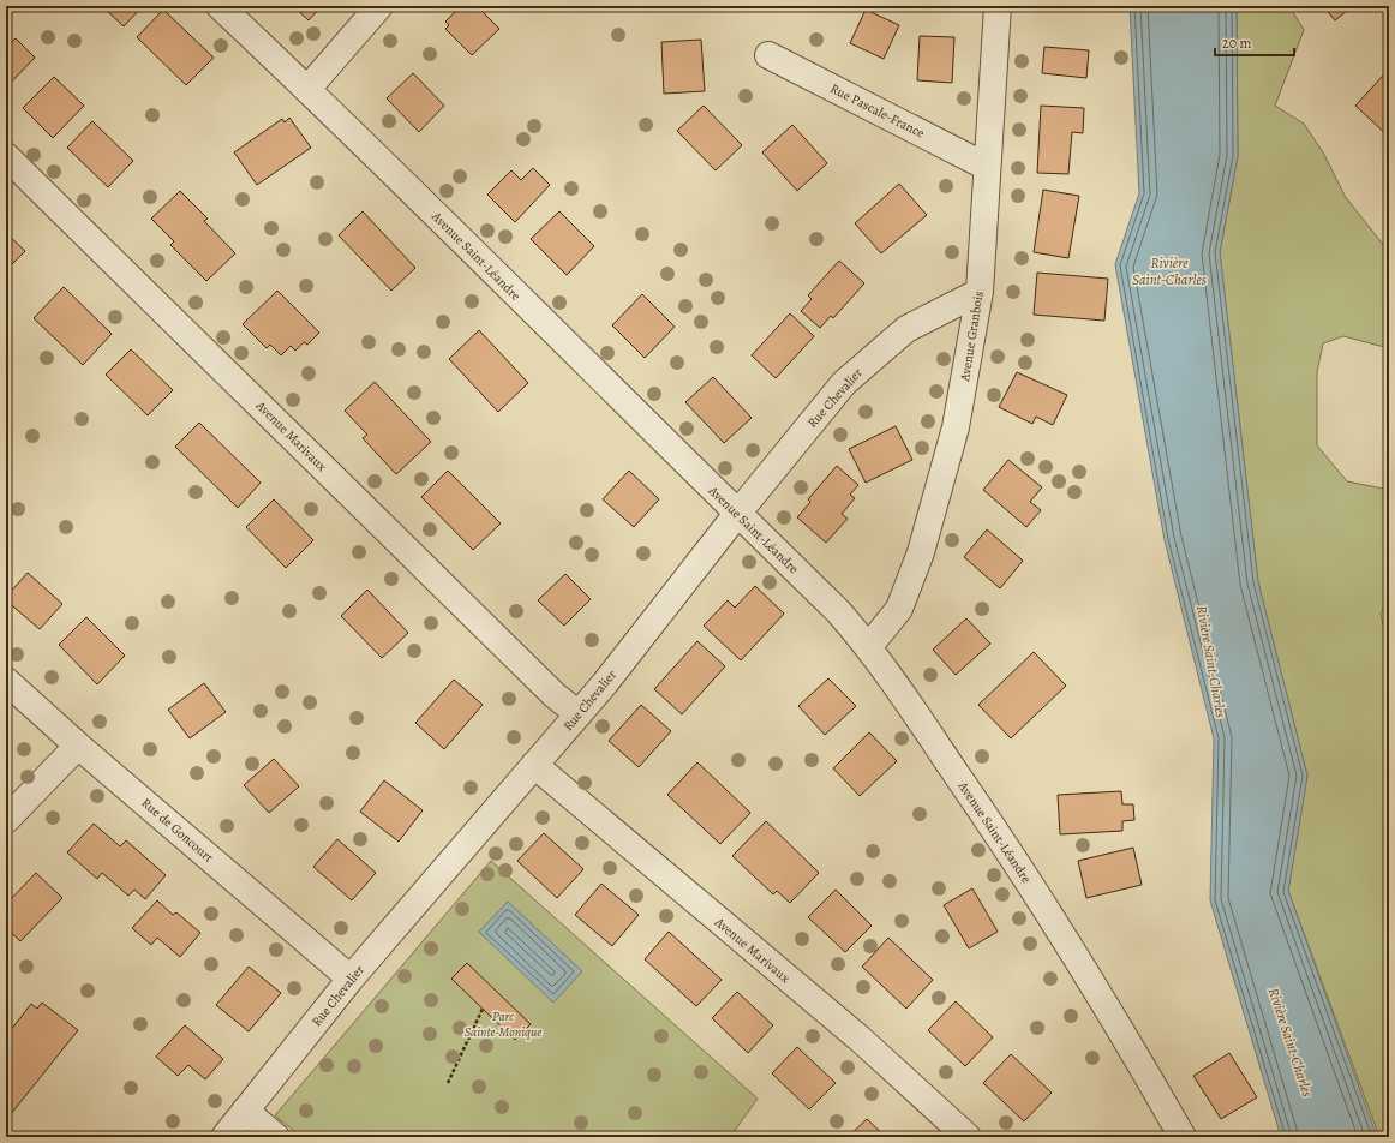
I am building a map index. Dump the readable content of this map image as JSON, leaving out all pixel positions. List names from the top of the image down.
{
  "streets": {
    "street": [
      "Rue Pascale-France",
      "Avenue Saint-Léandre",
      "Avenue Granbois",
      "Rue Chevalier",
      "Avenue Marivaux",
      "Rue de Goncourt"
    ]
  },
  "crossings": [
    ["Rue Pascale-France", "Avenue Granbois"],
    ["Avenue Saint-Léandre", "Avenue Granbois"],
    ["Avenue Saint-Léandre", "Rue Chevalier"],
    ["Avenue Granbois", "Rue Chevalier"],
    ["Rue Chevalier", "Avenue Marivaux"],
    ["Rue Chevalier", "Rue de Goncourt"]
  ],
  "water": ["Rivière Saint-Charles"],
  "parks": ["Parc Sainte-Monique"],
  "scale_bar": "20 m"
}
